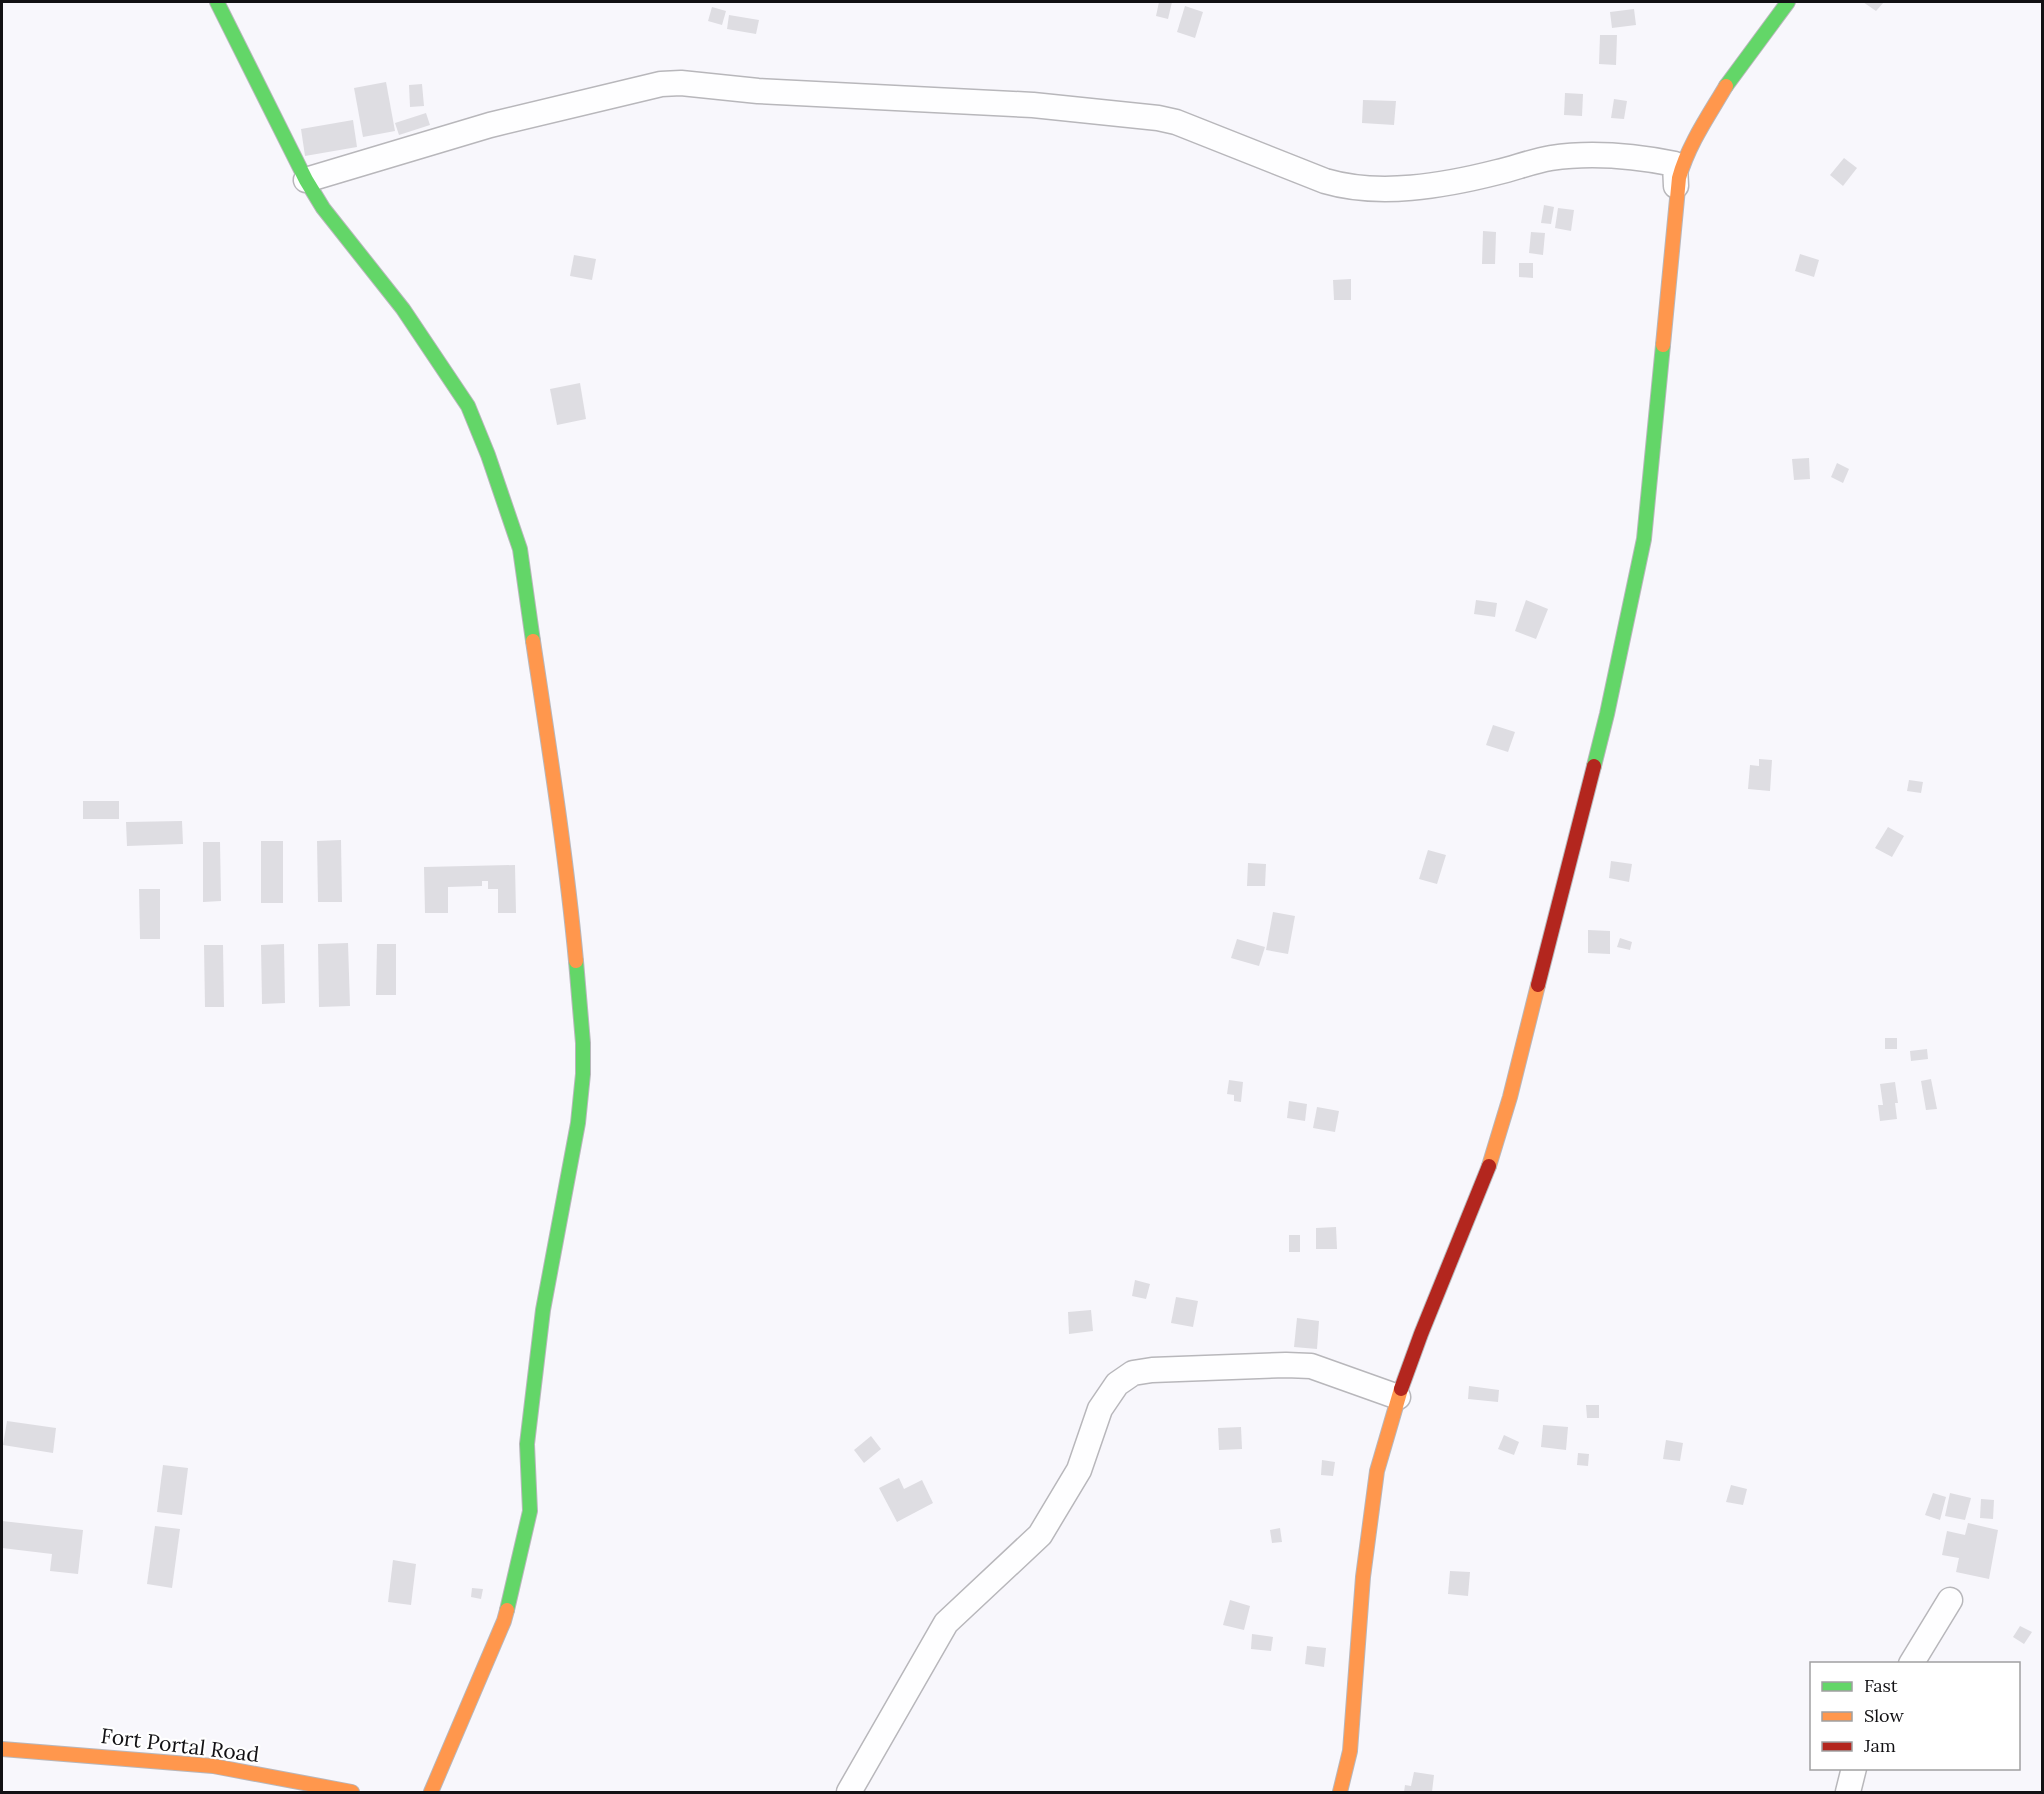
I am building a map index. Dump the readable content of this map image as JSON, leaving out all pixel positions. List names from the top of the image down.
{
  "streets": {
    "street": ["Fort Portal Road"]
  },
  "legend": ["Fast", "Slow", "Jam"]
}
